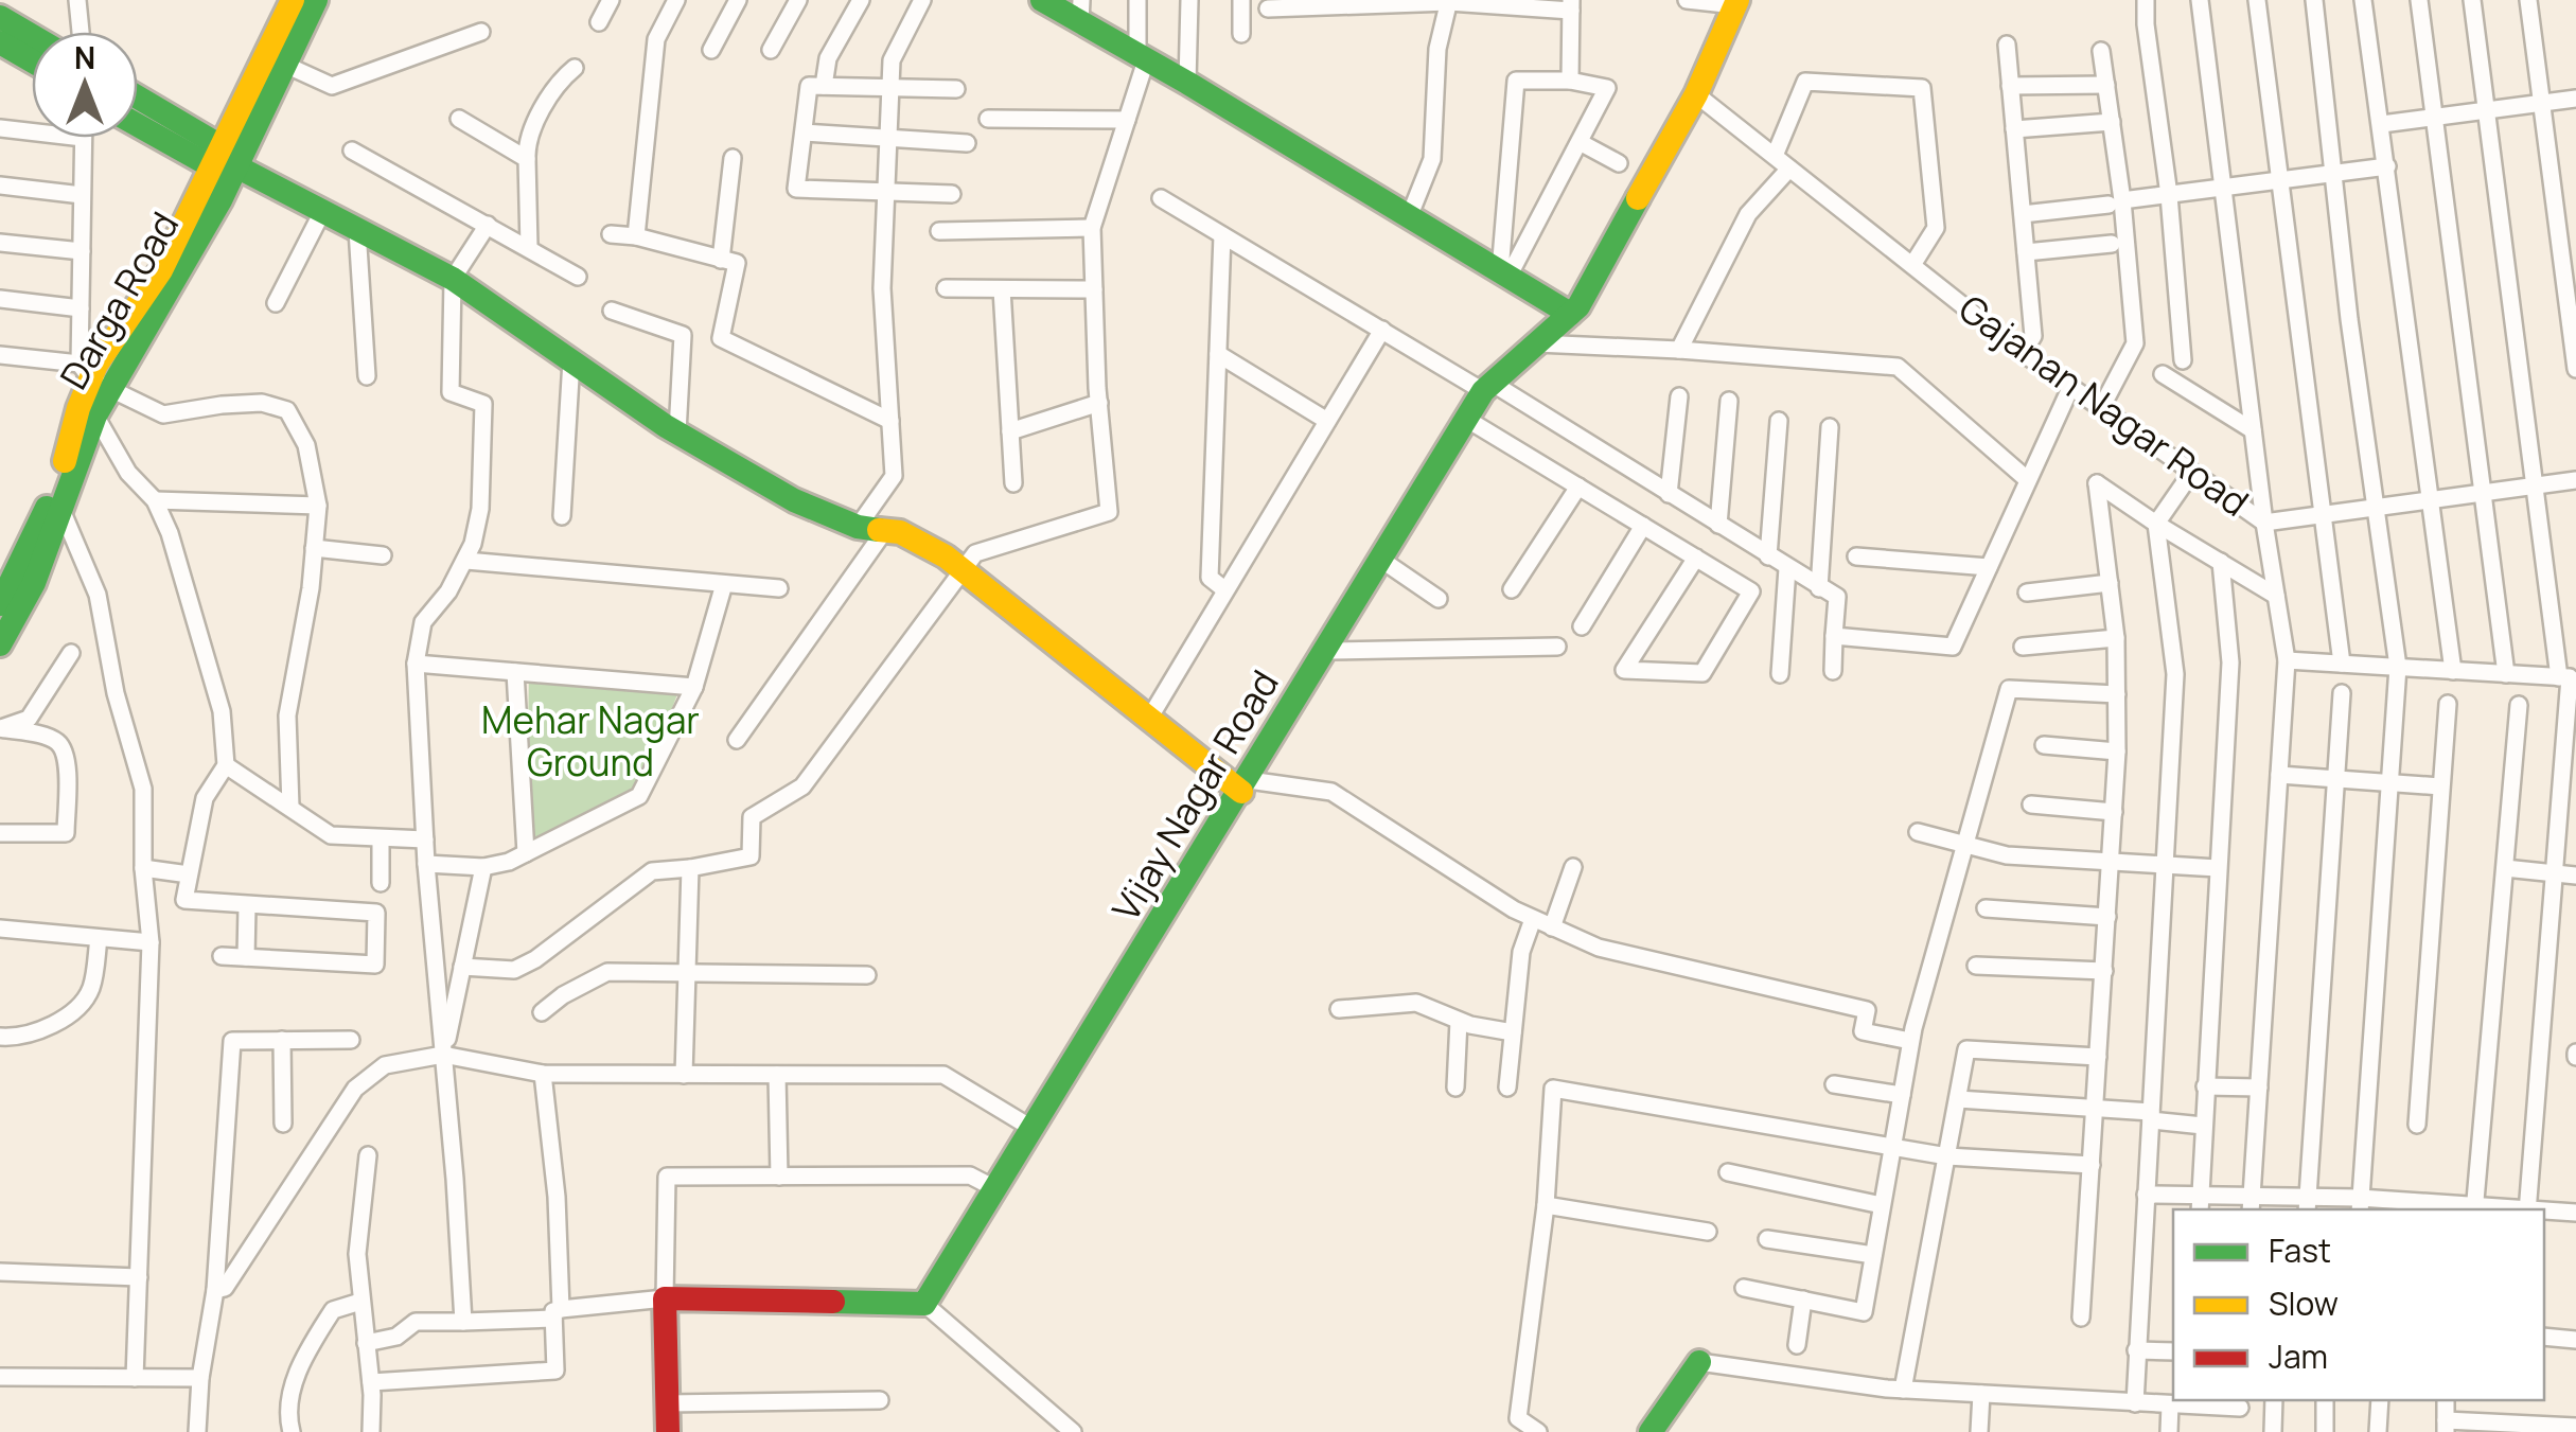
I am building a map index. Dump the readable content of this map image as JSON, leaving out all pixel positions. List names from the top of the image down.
{
  "streets": {
    "street": ["Darga Road", "Gajanan Nagar Road", "Vijay Nagar Road"]
  },
  "crossings": [
    ["Gajanan Nagar Road", "Vijay Nagar Road"]
  ],
  "parks": ["Mehar Nagar Ground"],
  "legend": ["Fast", "Slow", "Jam"],
  "north": "top"
}
